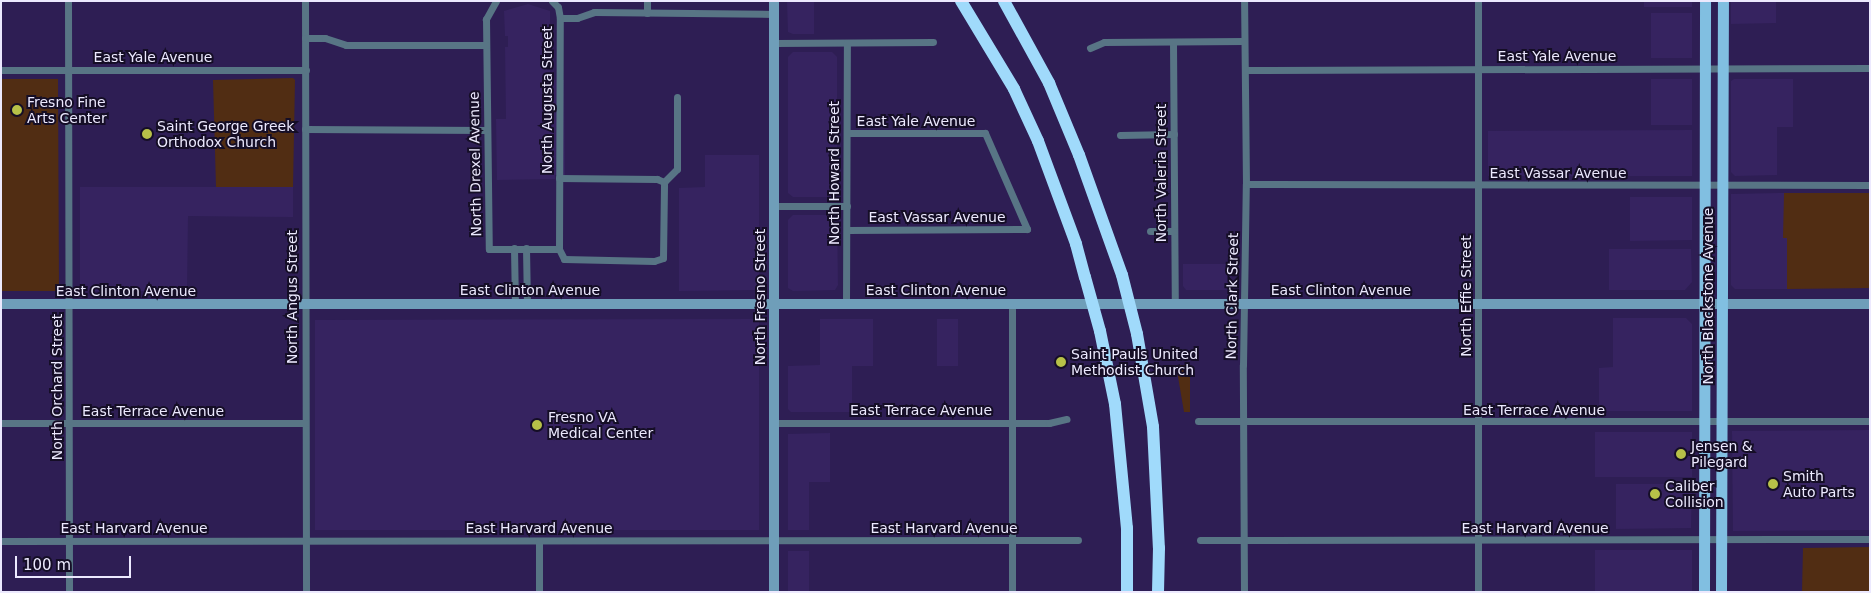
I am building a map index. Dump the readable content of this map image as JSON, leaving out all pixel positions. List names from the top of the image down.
{
  "streets": {
    "main road": ["East Clinton Avenue", "North Blackstone Avenue", "North Fresno Street"],
    "street": [
      "East Yale Avenue",
      "North Augusta Street",
      "North Drexel Avenue",
      "North Howard Street",
      "North Valeria Street",
      "East Vassar Avenue",
      "North Clark Street",
      "North Effie Street",
      "North Angus Street",
      "North Orchard Street",
      "East Terrace Avenue",
      "East Harvard Avenue"
    ]
  },
  "crossings": [
    ["East Yale Avenue", "North Howard Street"],
    ["East Yale Avenue", "East Vassar Avenue"],
    ["East Yale Avenue", "North Clark Street"],
    ["East Yale Avenue", "North Effie Street"],
    ["East Yale Avenue", "North Blackstone Avenue"],
    ["East Yale Avenue", "North Angus Street"],
    ["East Yale Avenue", "North Orchard Street"],
    ["North Augusta Street", "North Fresno Street"],
    ["North Howard Street", "East Vassar Avenue"],
    ["North Howard Street", "East Clinton Avenue"],
    ["North Valeria Street", "East Clinton Avenue"],
    ["East Vassar Avenue", "North Clark Street"],
    ["East Vassar Avenue", "North Effie Street"],
    ["East Vassar Avenue", "North Blackstone Avenue"],
    ["East Clinton Avenue", "North Clark Street"],
    ["East Clinton Avenue", "North Effie Street"],
    ["East Clinton Avenue", "North Blackstone Avenue"],
    ["East Clinton Avenue", "North Angus Street"],
    ["East Clinton Avenue", "North Fresno Street"],
    ["East Clinton Avenue", "North Orchard Street"],
    ["North Clark Street", "East Terrace Avenue"],
    ["North Clark Street", "East Harvard Avenue"],
    ["North Effie Street", "East Terrace Avenue"],
    ["North Effie Street", "East Harvard Avenue"],
    ["North Blackstone Avenue", "East Terrace Avenue"],
    ["North Blackstone Avenue", "East Harvard Avenue"],
    ["North Angus Street", "East Terrace Avenue"],
    ["North Angus Street", "East Harvard Avenue"],
    ["North Fresno Street", "East Terrace Avenue"],
    ["North Fresno Street", "East Harvard Avenue"],
    ["North Orchard Street", "East Terrace Avenue"],
    ["North Orchard Street", "East Harvard Avenue"]
  ],
  "places": [
    "Fresno Fine Arts Center",
    "Saint George Greek Orthodox Church",
    "Saint Pauls United Methodist Church",
    "Fresno VA Medical Center",
    "Jensen & Pilegard",
    "Smith Auto Parts",
    "Caliber Collision"
  ],
  "scale_bar": "100 m"
}
